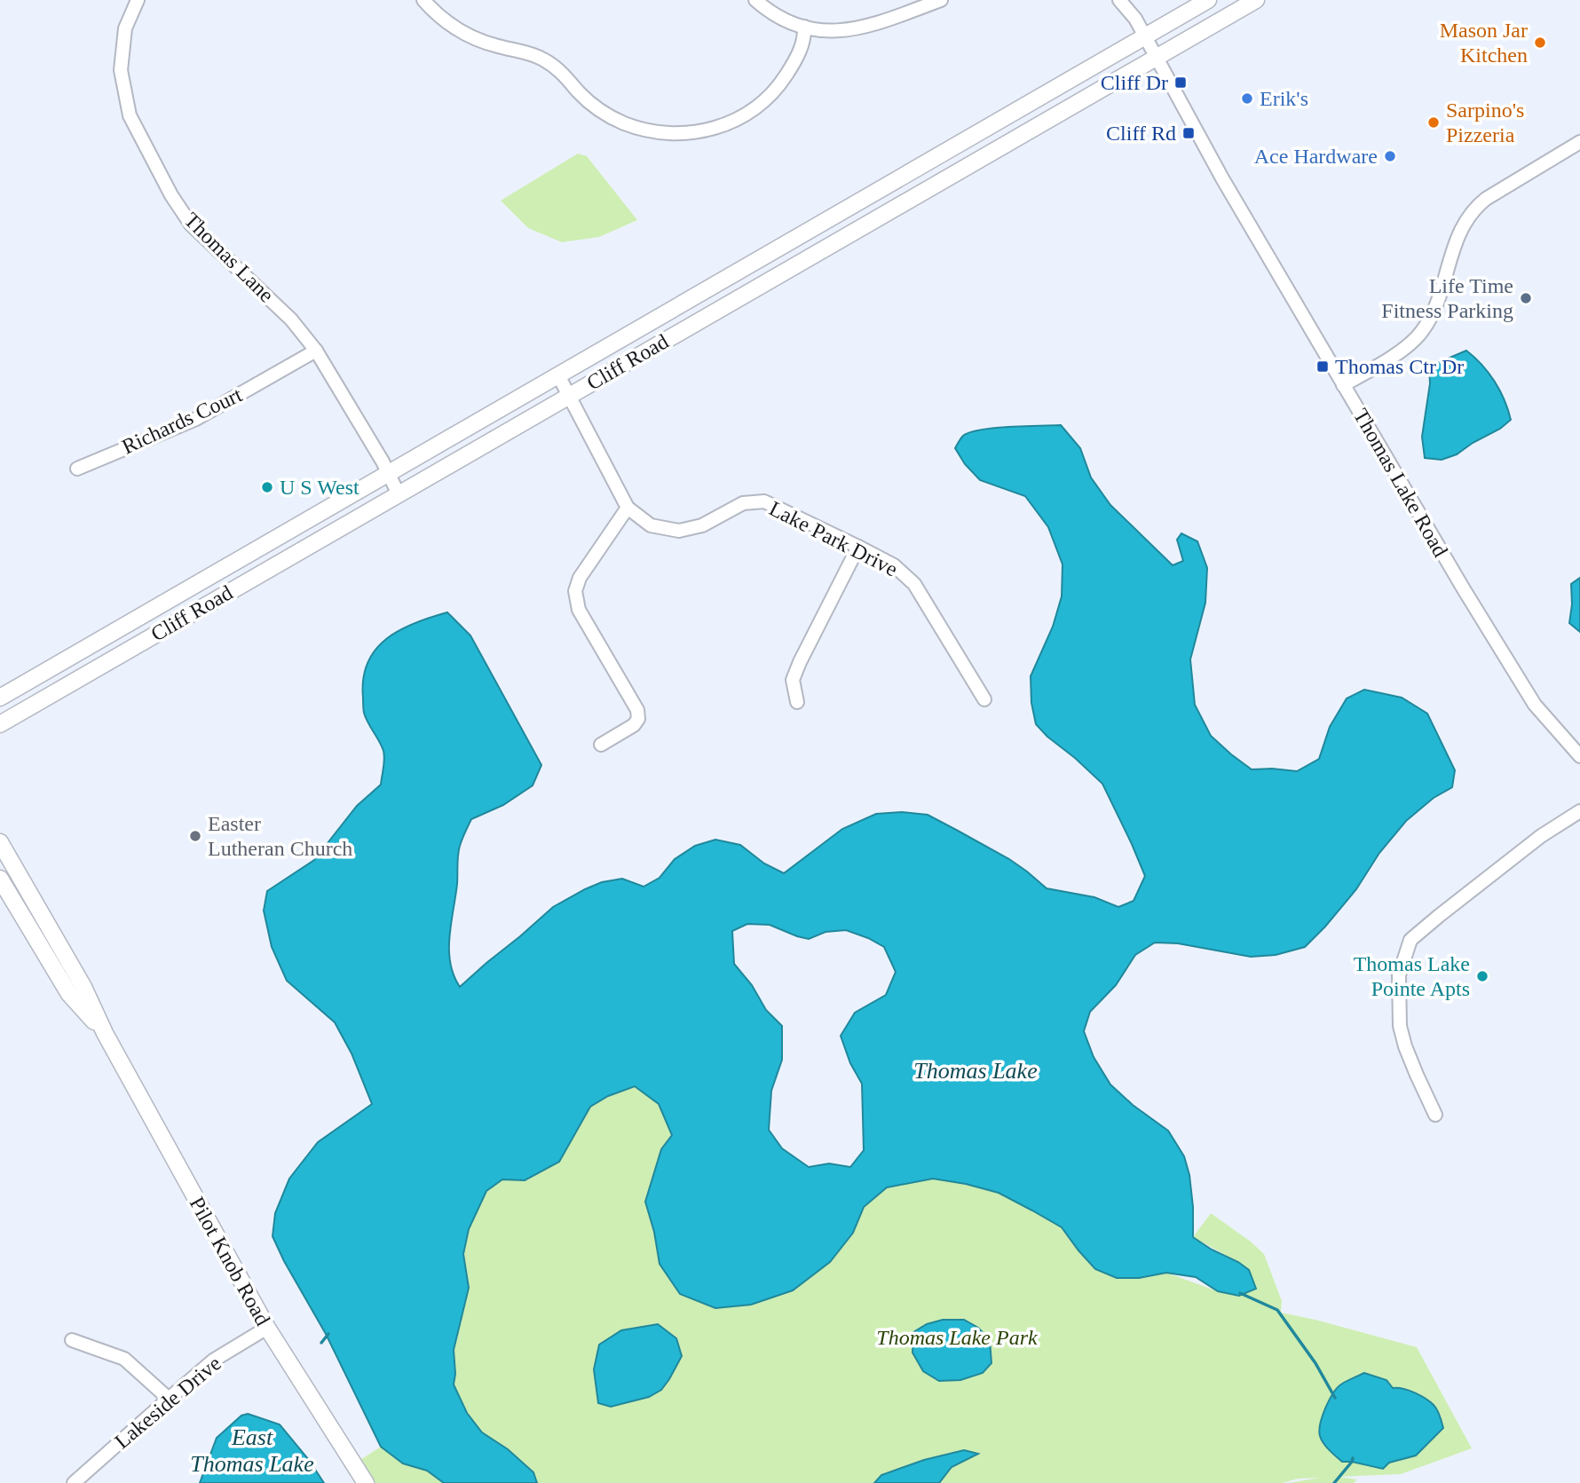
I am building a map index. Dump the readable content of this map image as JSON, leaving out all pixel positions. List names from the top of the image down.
{
  "streets": {
    "main road": ["Cliff Road", "Pilot Knob Road"],
    "street": [
      "Thomas Lane",
      "Richards Court",
      "Thomas Lake Road",
      "Lake Park Drive",
      "Lakeside Drive"
    ]
  },
  "crossings": [
    ["Thomas Lane", "Cliff Road"],
    ["Thomas Lane", "Richards Court"],
    ["Cliff Road", "Thomas Lake Road"],
    ["Cliff Road", "Lake Park Drive"],
    ["Pilot Knob Road", "Lakeside Drive"]
  ],
  "water": ["Thomas Lake", "East Thomas Lake"],
  "parks": ["Thomas Lake Park"],
  "places": {
    "other": [
      "Mason Jar Kitchen",
      "Erik's",
      "Sarpino's Pizzeria",
      "Ace Hardware",
      "Life Time Fitness Parking",
      "U S West",
      "Easter Lutheran Church",
      "Thomas Lake Pointe Apts"
    ],
    "transit": ["Cliff Dr", "Cliff Rd", "Thomas Ctr Dr"]
  }
}
